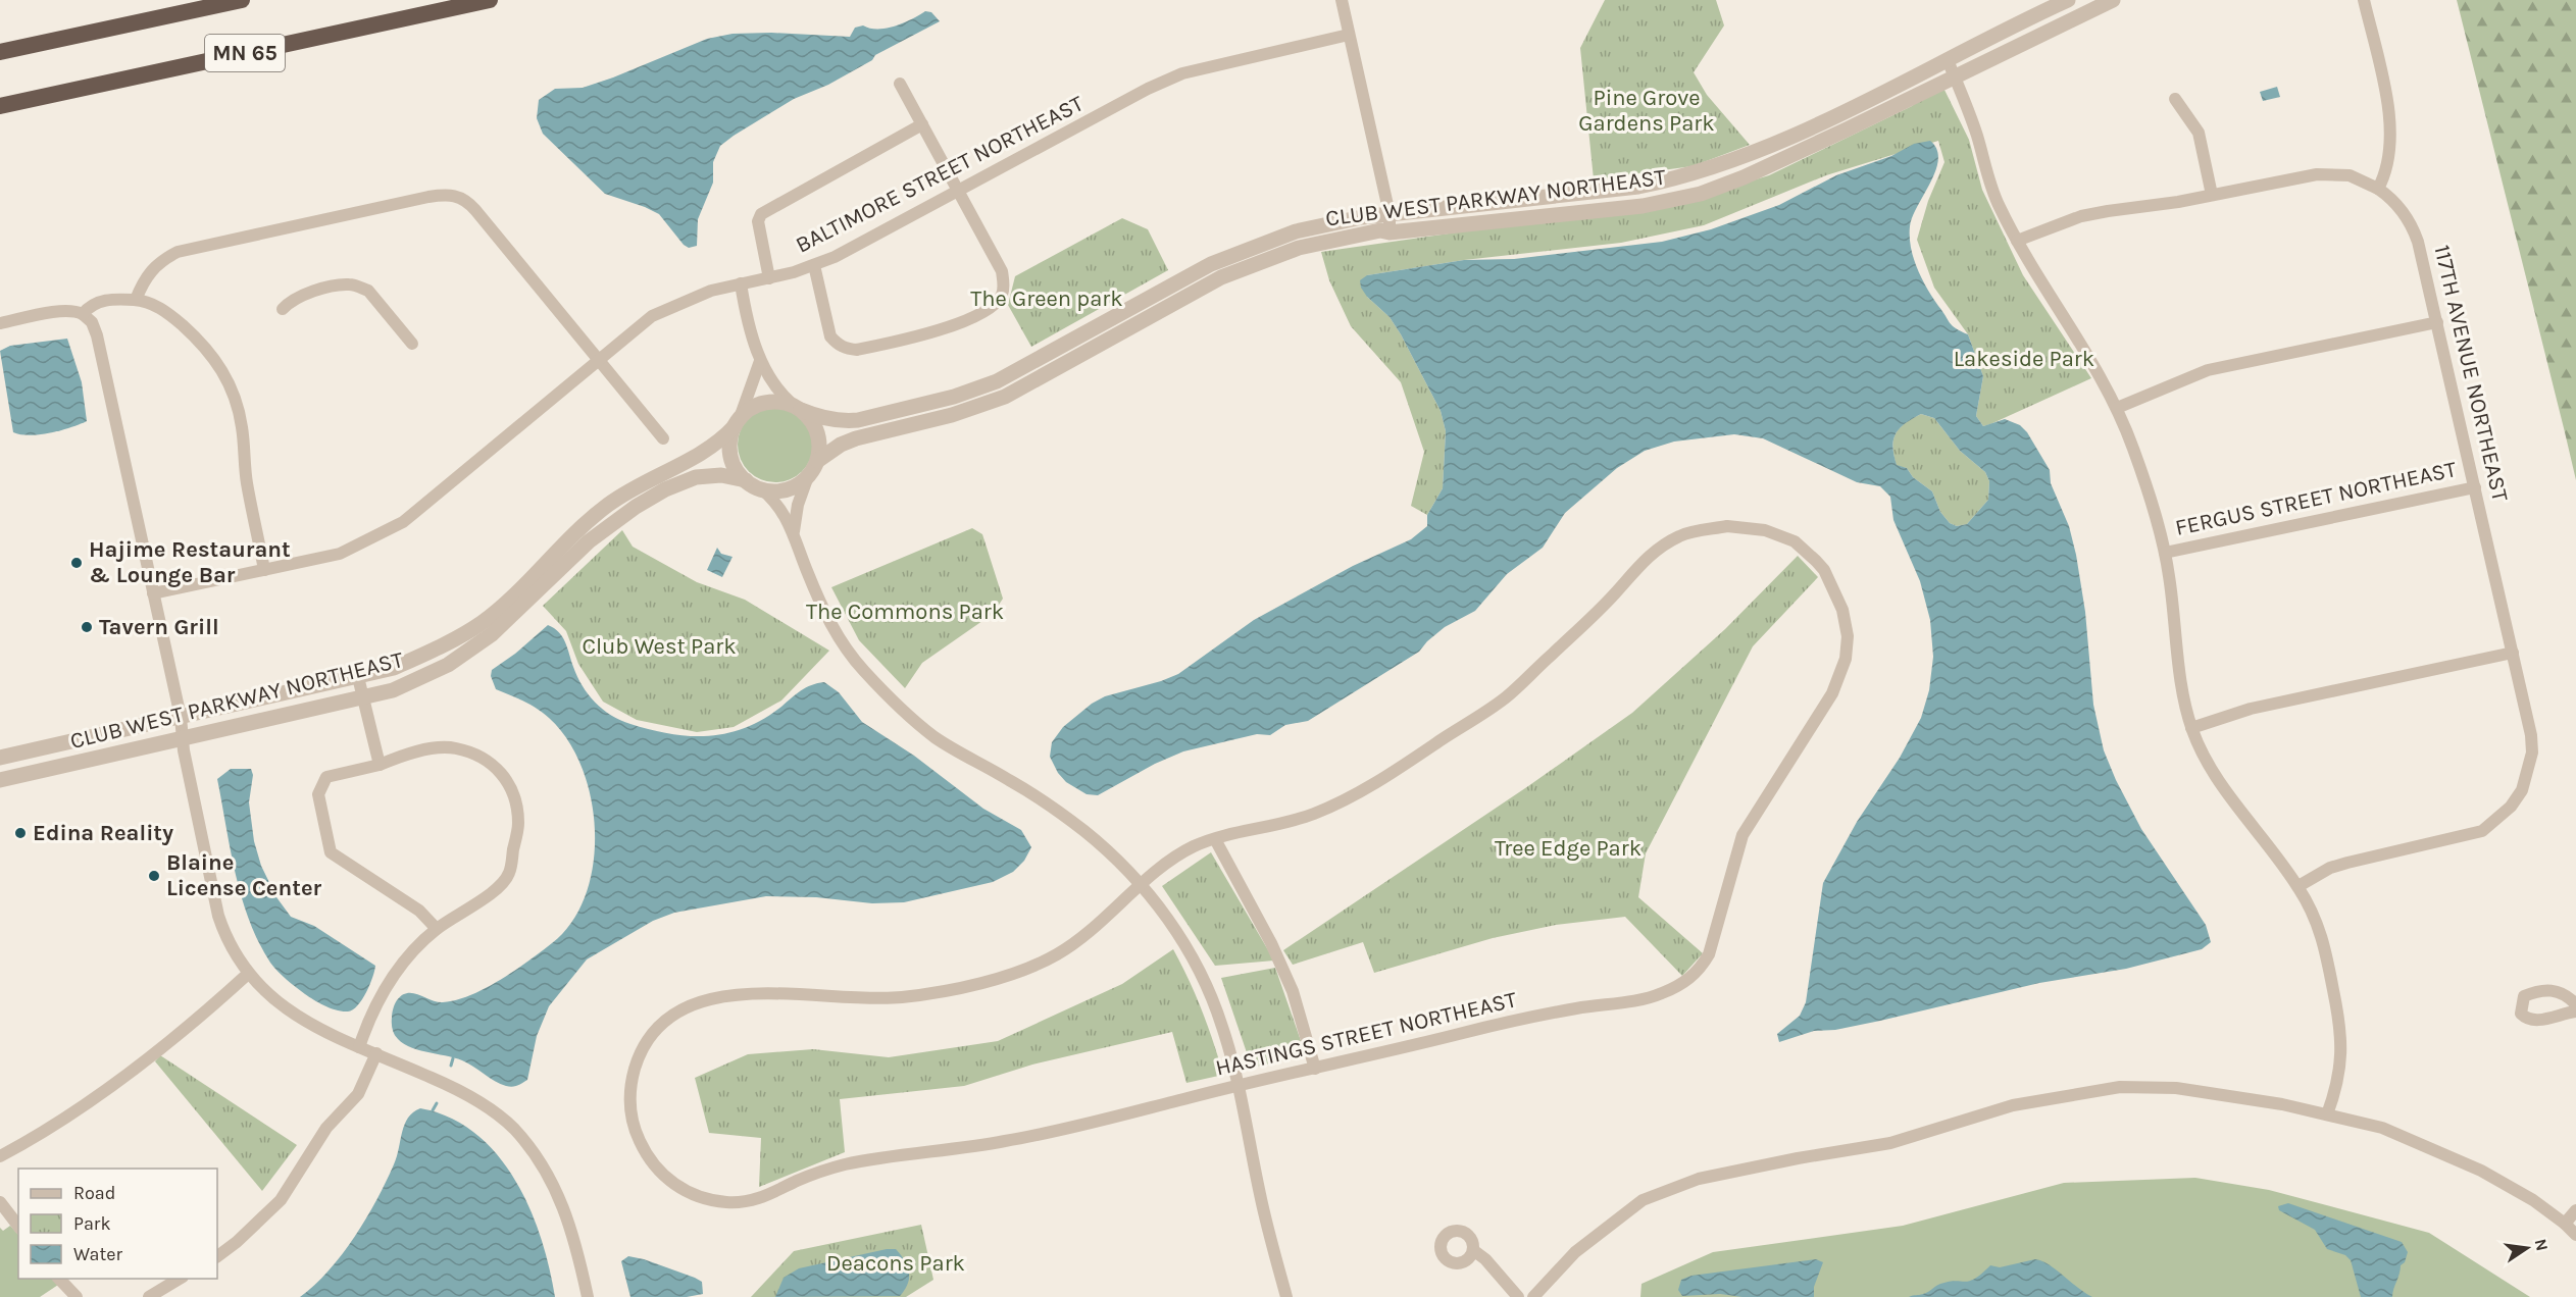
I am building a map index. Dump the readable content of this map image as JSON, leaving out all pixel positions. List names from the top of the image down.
{
  "streets": {
    "highway": ["MN 65"],
    "street": [
      "BALTIMORE STREET NORTHEAST",
      "CLUB WEST PARKWAY NORTHEAST",
      "117TH AVENUE NORTHEAST",
      "FERGUS STREET NORTHEAST",
      "HASTINGS STREET NORTHEAST"
    ]
  },
  "crossings": [
    ["117TH AVENUE NORTHEAST", "FERGUS STREET NORTHEAST"]
  ],
  "parks": [
    "Pine Grove Gardens Park",
    "The Green park",
    "Lakeside Park",
    "The Commons Park",
    "Club West Park",
    "Tree Edge Park",
    "Deacons Park"
  ],
  "places": [
    "Hajime Restaurant & Lounge Bar",
    "Tavern Grill",
    "Edina Reality",
    "Blaine License Center"
  ],
  "legend": ["Road", "Park", "Water"],
  "north": "right"
}
